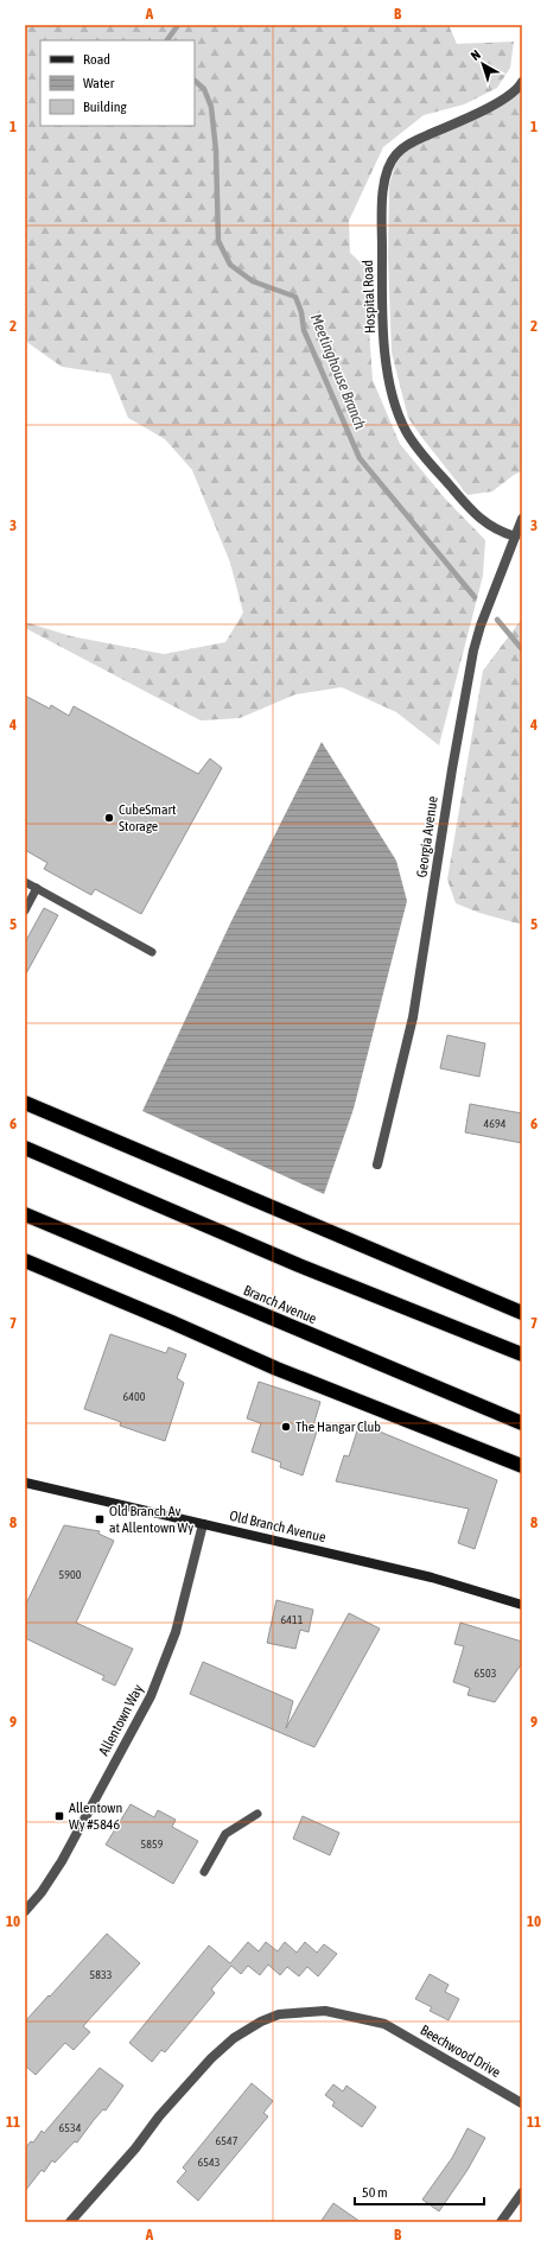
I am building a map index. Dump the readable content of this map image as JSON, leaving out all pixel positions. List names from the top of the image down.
{
  "streets": {
    "highway": ["Branch Avenue"],
    "main road": ["Old Branch Avenue"],
    "street": [
      "Hospital Road",
      "Georgia Avenue",
      "Allentown Way",
      "Beechwood Drive"
    ]
  },
  "crossings": [
    ["Hospital Road", "Georgia Avenue"],
    ["Old Branch Avenue", "Allentown Way"]
  ],
  "water": ["Meetinghouse Branch"],
  "places": {
    "other": ["CubeSmart Storage", "The Hangar Club"],
    "transit": ["Old Branch Av at Allentown Wy", "Allentown Wy #5846"]
  },
  "house_numbers": [
    "4694",
    "6400",
    "5900",
    "6411",
    "6503",
    "5859",
    "5833",
    "6534",
    "6547",
    "6543"
  ],
  "legend": ["Road", "Water", "Building"],
  "scale_bar": "50 m",
  "north": "top left",
  "grid": {
    "columns": ["A", "B"],
    "rows": [
      "1",
      "2",
      "3",
      "4",
      "5",
      "6",
      "7",
      "8",
      "9",
      "10",
      "11"
    ]
  }
}
